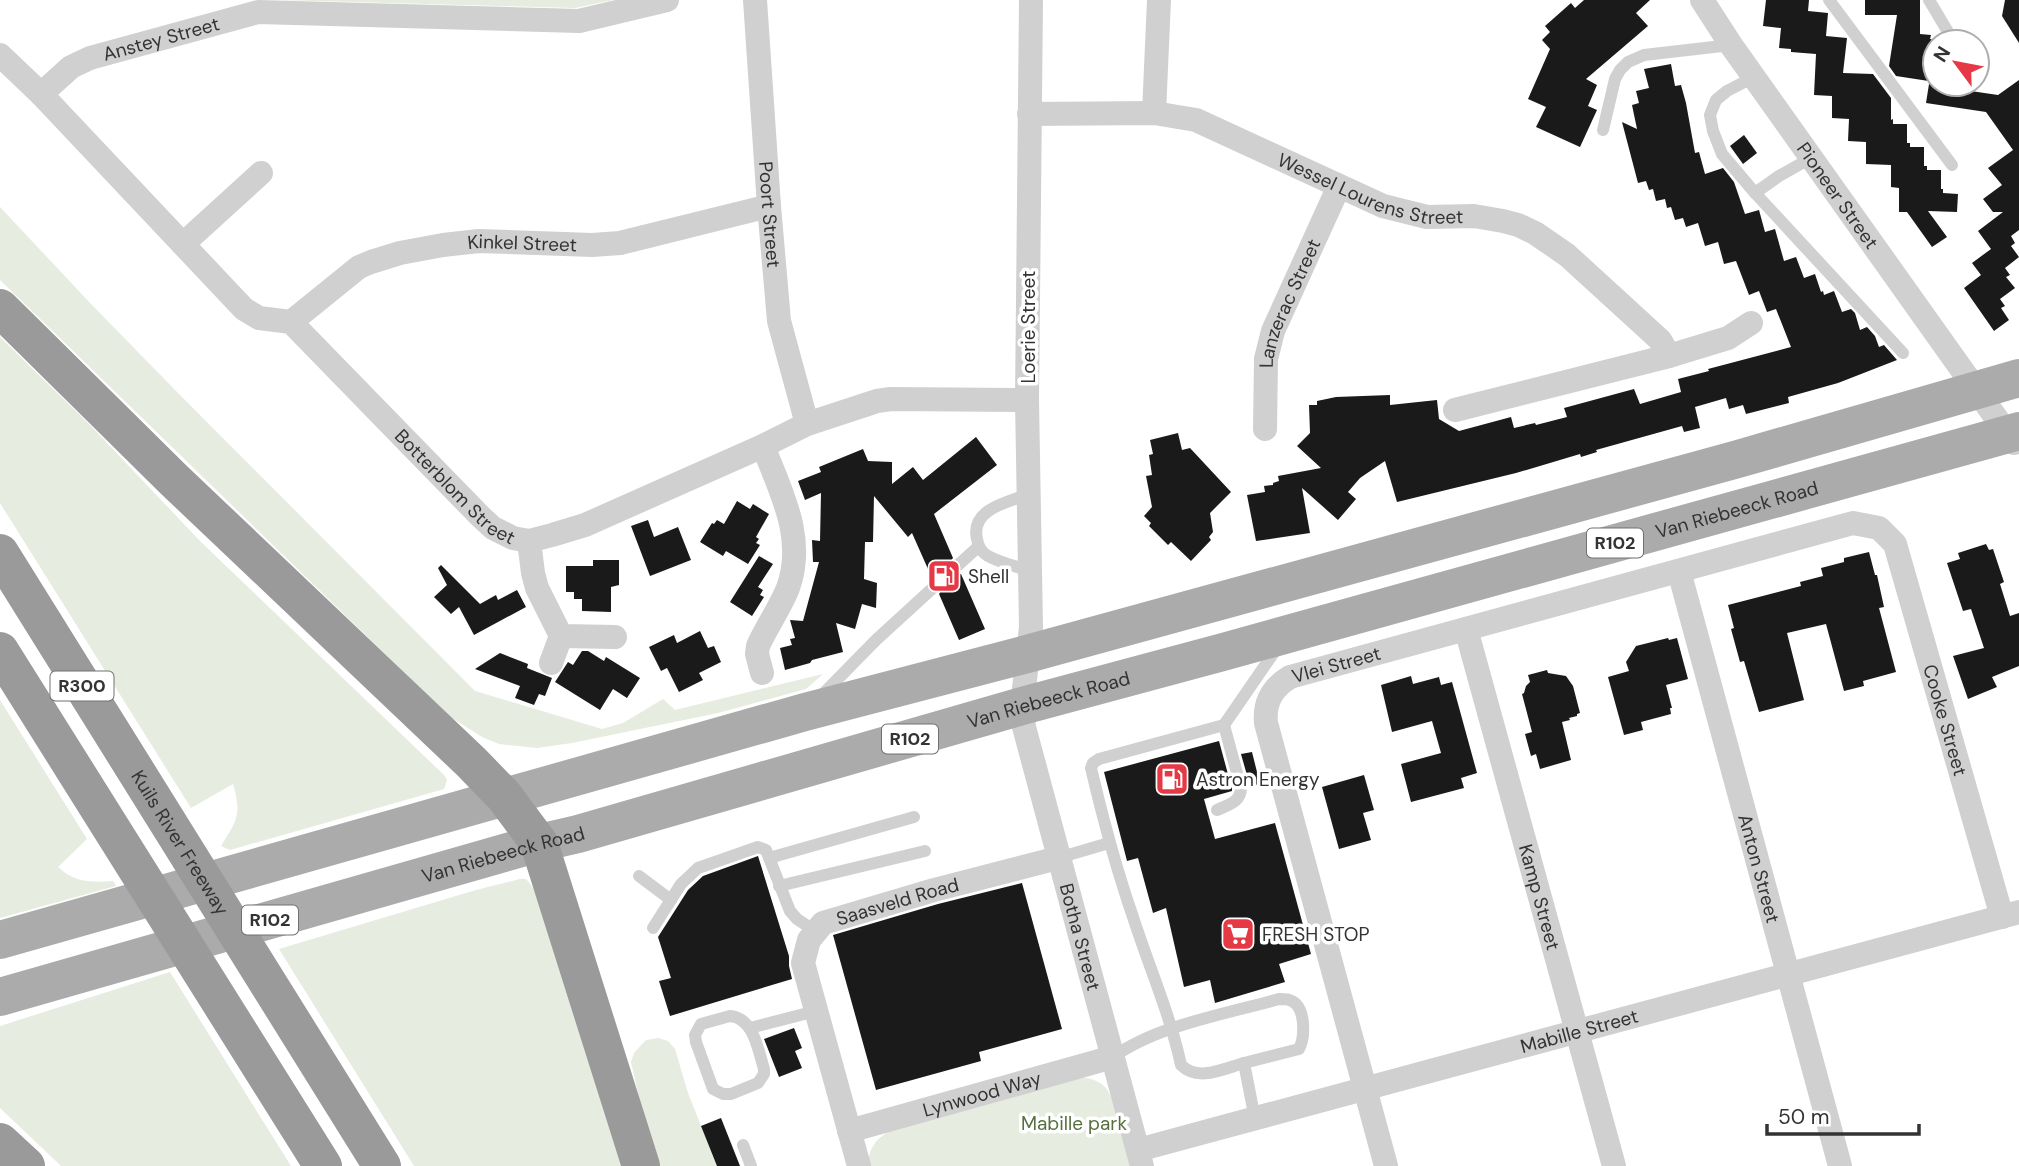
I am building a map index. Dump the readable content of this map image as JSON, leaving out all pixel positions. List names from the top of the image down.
{
  "streets": {
    "highway": ["R300", "Kuils River Freeway"],
    "main road": ["Van Riebeeck Road", "R102"],
    "street": [
      "Anstey Street",
      "Wessel Lourens Street",
      "Pioneer Street",
      "Poort Street",
      "Kinkel Street",
      "Lanzerac Street",
      "Loerie Street",
      "Botterblom Street",
      "Vlei Street",
      "Cooke Street",
      "Anton Street",
      "Kamp Street",
      "Saasveld Road",
      "Botha Street",
      "Mabille Street",
      "Lynwood Way"
    ]
  },
  "crossings": [
    ["Wessel Lourens Street", "Lanzerac Street"],
    ["Wessel Lourens Street", "Loerie Street"],
    ["Pioneer Street", "Van Riebeeck Road"],
    ["Pioneer Street", "R102"],
    ["Poort Street", "Kinkel Street"],
    ["Poort Street", "Botterblom Street"],
    ["Kinkel Street", "Botterblom Street"],
    ["Loerie Street", "Botterblom Street"],
    ["Loerie Street", "R102"],
    ["Loerie Street", "Botha Street"],
    ["Van Riebeeck Road", "Botha Street"],
    ["R102", "Botha Street"],
    ["Vlei Street", "Cooke Street"],
    ["Vlei Street", "Anton Street"],
    ["Vlei Street", "Kamp Street"],
    ["Vlei Street", "Mabille Street"],
    ["Cooke Street", "Mabille Street"],
    ["Anton Street", "Mabille Street"],
    ["Kamp Street", "Mabille Street"],
    ["Saasveld Road", "Botha Street"],
    ["Saasveld Road", "Lynwood Way"],
    ["Botha Street", "Mabille Street"],
    ["Botha Street", "Lynwood Way"]
  ],
  "parks": ["Mabille park"],
  "places": {
    "fuel station": ["Shell", "Astron Energy"],
    "supermarket": ["FRESH STOP"]
  },
  "scale_bar": "50 m",
  "north": "top left"
}
